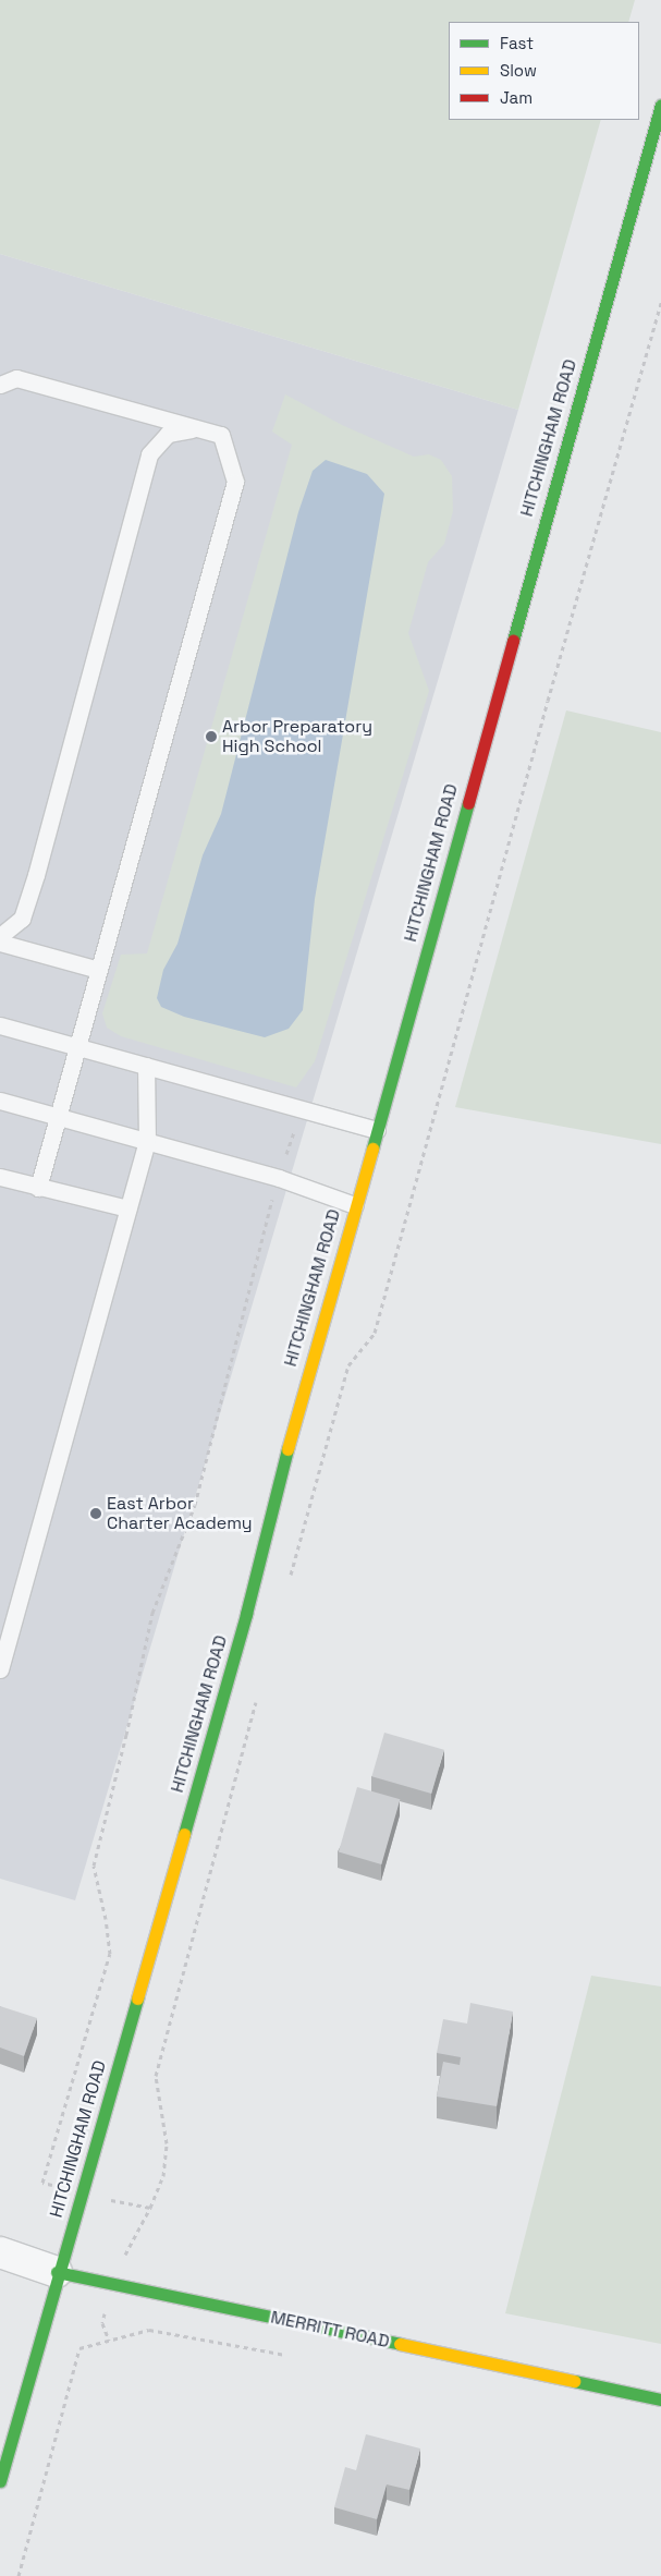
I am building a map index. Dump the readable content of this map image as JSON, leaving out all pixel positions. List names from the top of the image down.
{
  "streets": {
    "street": ["HITCHINGHAM ROAD", "MERRITT ROAD"]
  },
  "crossings": [
    ["HITCHINGHAM ROAD", "MERRITT ROAD"]
  ],
  "places": ["Arbor Preparatory High School", "East Arbor Charter Academy"],
  "legend": ["Fast", "Slow", "Jam"]
}
